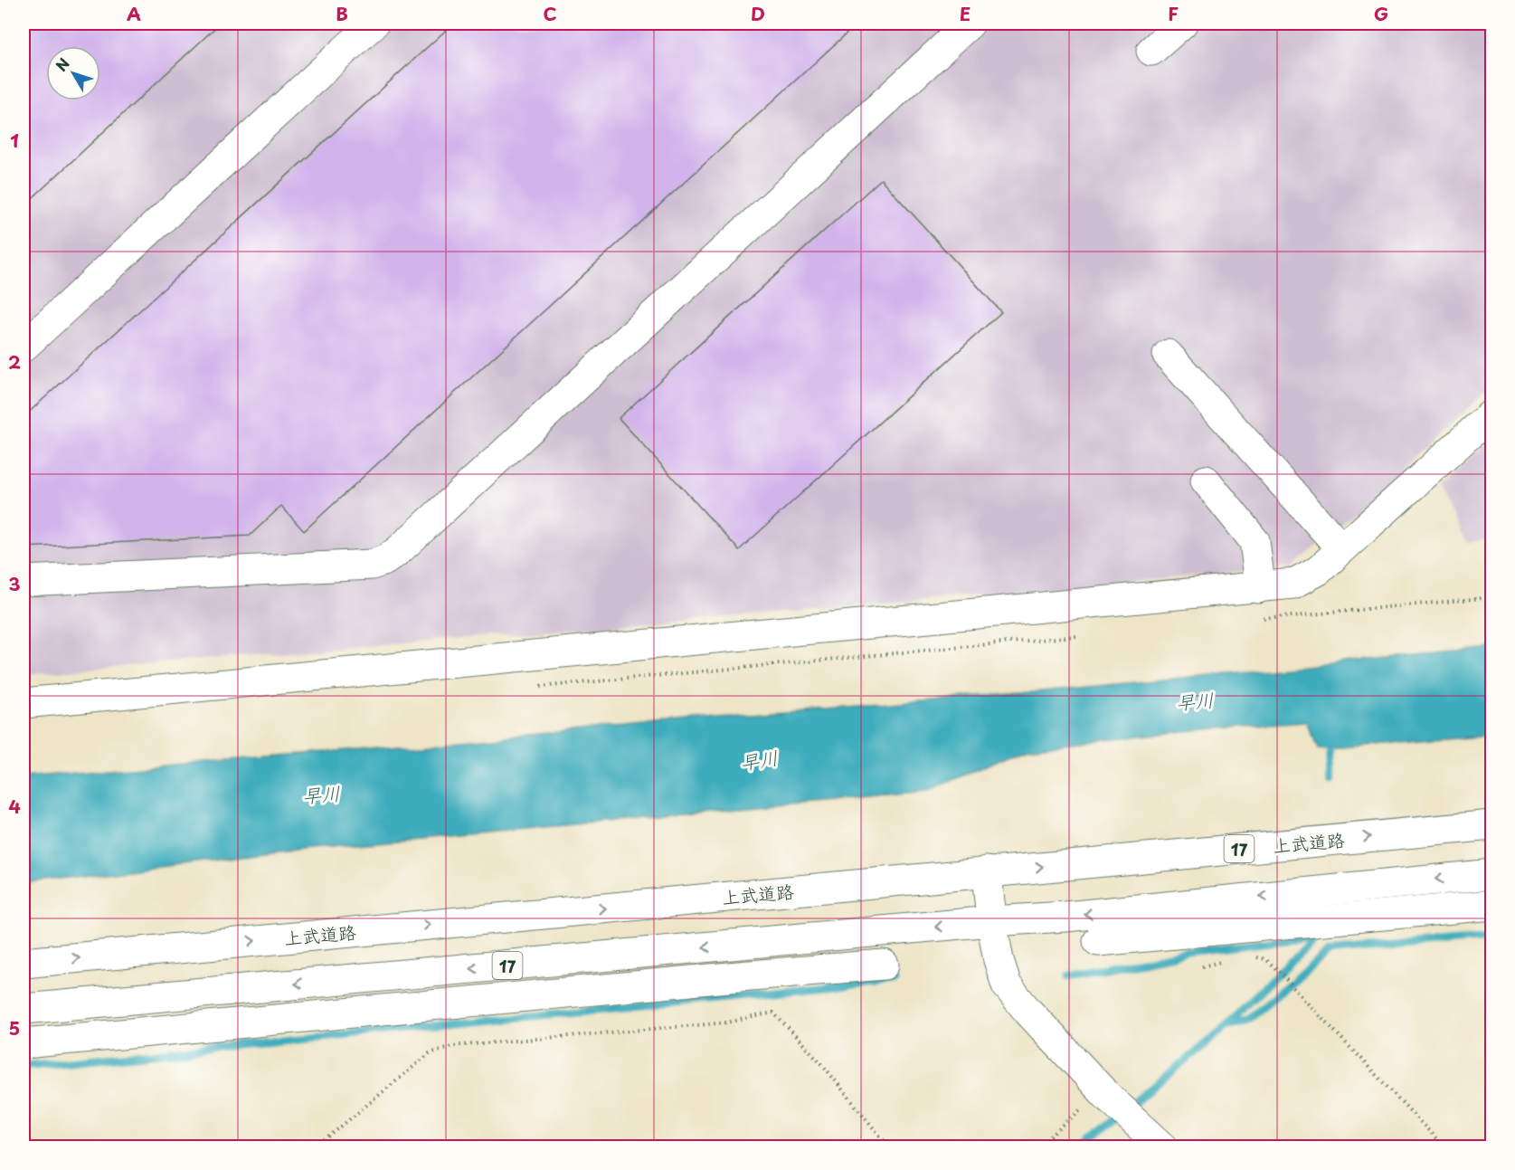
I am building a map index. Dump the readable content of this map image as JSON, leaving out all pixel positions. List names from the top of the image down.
{
  "streets": {
    "main road": ["上武道路", "17"]
  },
  "water": ["早川"],
  "north": "top left",
  "grid": {
    "columns": [
      "A",
      "B",
      "C",
      "D",
      "E",
      "F",
      "G"
    ],
    "rows": [
      "1",
      "2",
      "3",
      "4",
      "5"
    ]
  }
}
